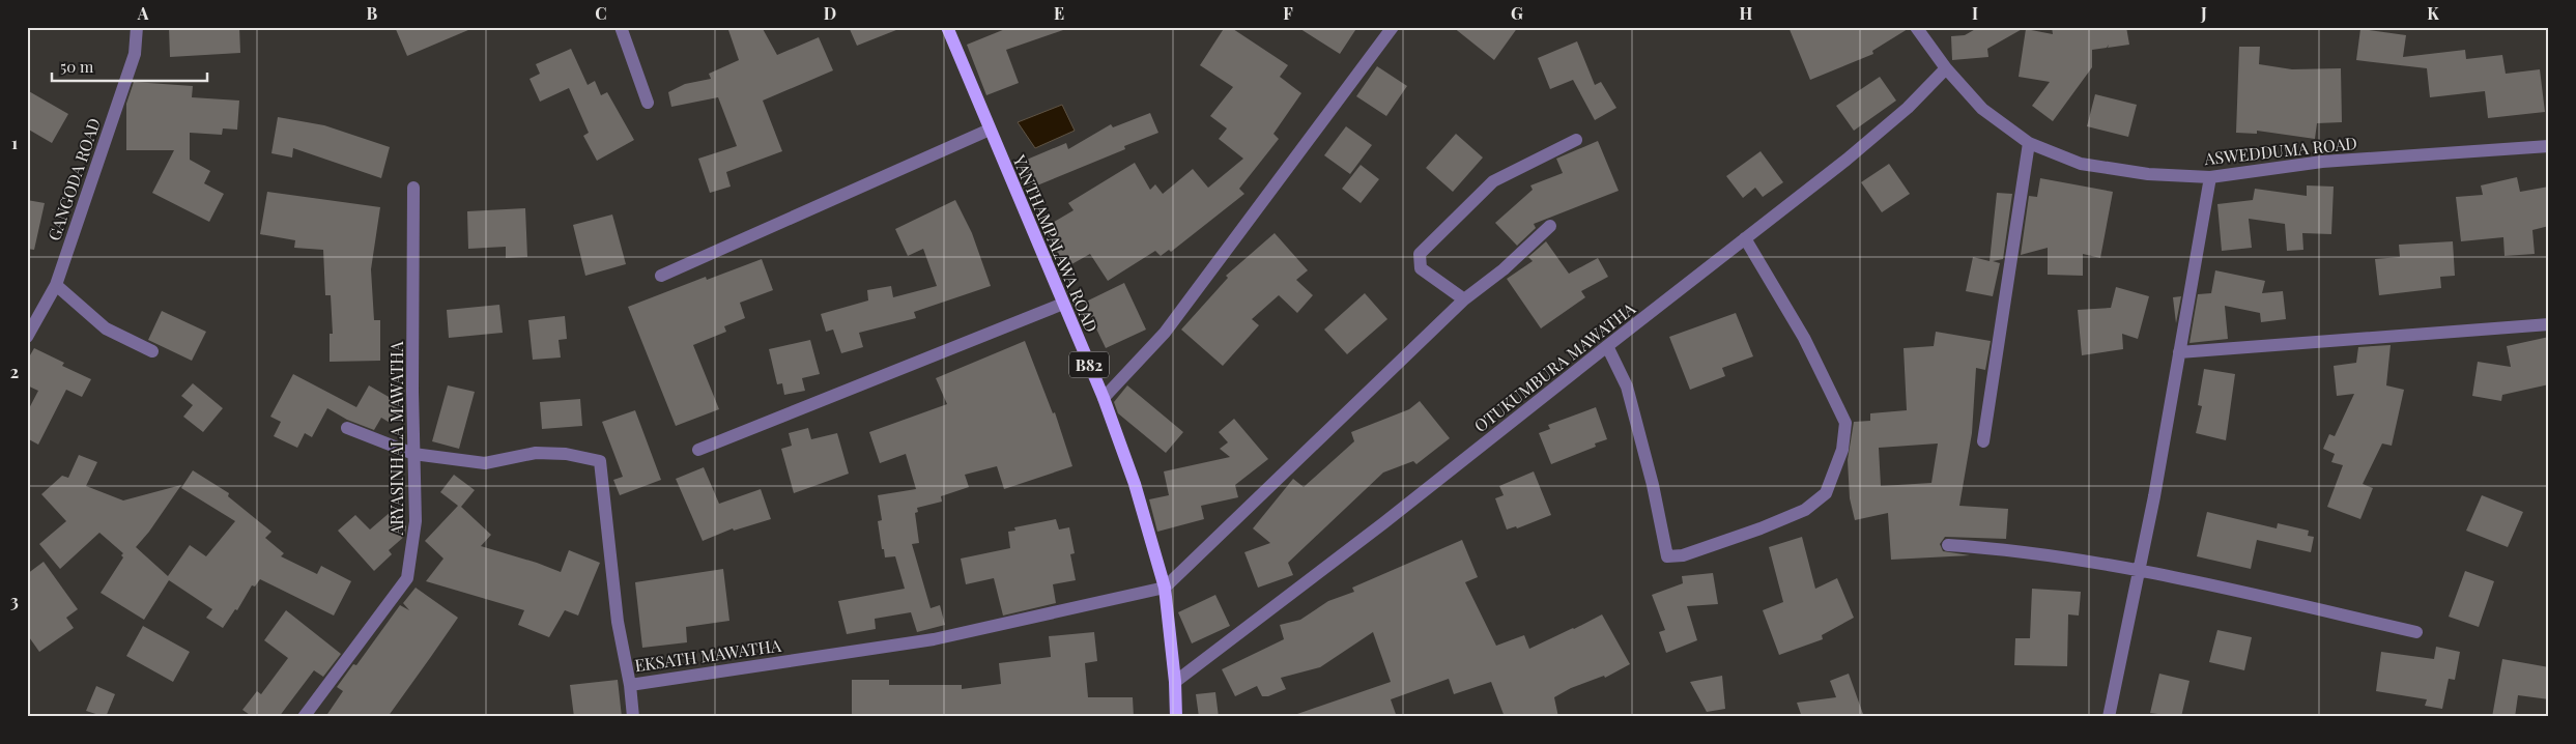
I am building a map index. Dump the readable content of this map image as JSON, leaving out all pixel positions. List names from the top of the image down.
{
  "streets": {
    "main road": ["YANTHAMPALAWA ROAD", "B82"],
    "street": [
      "ASWEDDUMA ROAD",
      "GANGODA ROAD",
      "OTUKUMBURA MAWATHA",
      "ARYASINHALA MAWATHA",
      "EKSATH MAWATHA"
    ]
  },
  "crossings": [
    ["ASWEDDUMA ROAD", "OTUKUMBURA MAWATHA"],
    ["YANTHAMPALAWA ROAD", "OTUKUMBURA MAWATHA"],
    ["YANTHAMPALAWA ROAD", "EKSATH MAWATHA"],
    ["ARYASINHALA MAWATHA", "EKSATH MAWATHA"]
  ],
  "scale_bar": "50 m",
  "grid": {
    "columns": [
      "A",
      "B",
      "C",
      "D",
      "E",
      "F",
      "G",
      "H",
      "I",
      "J",
      "K"
    ],
    "rows": ["1", "2", "3"]
  }
}
